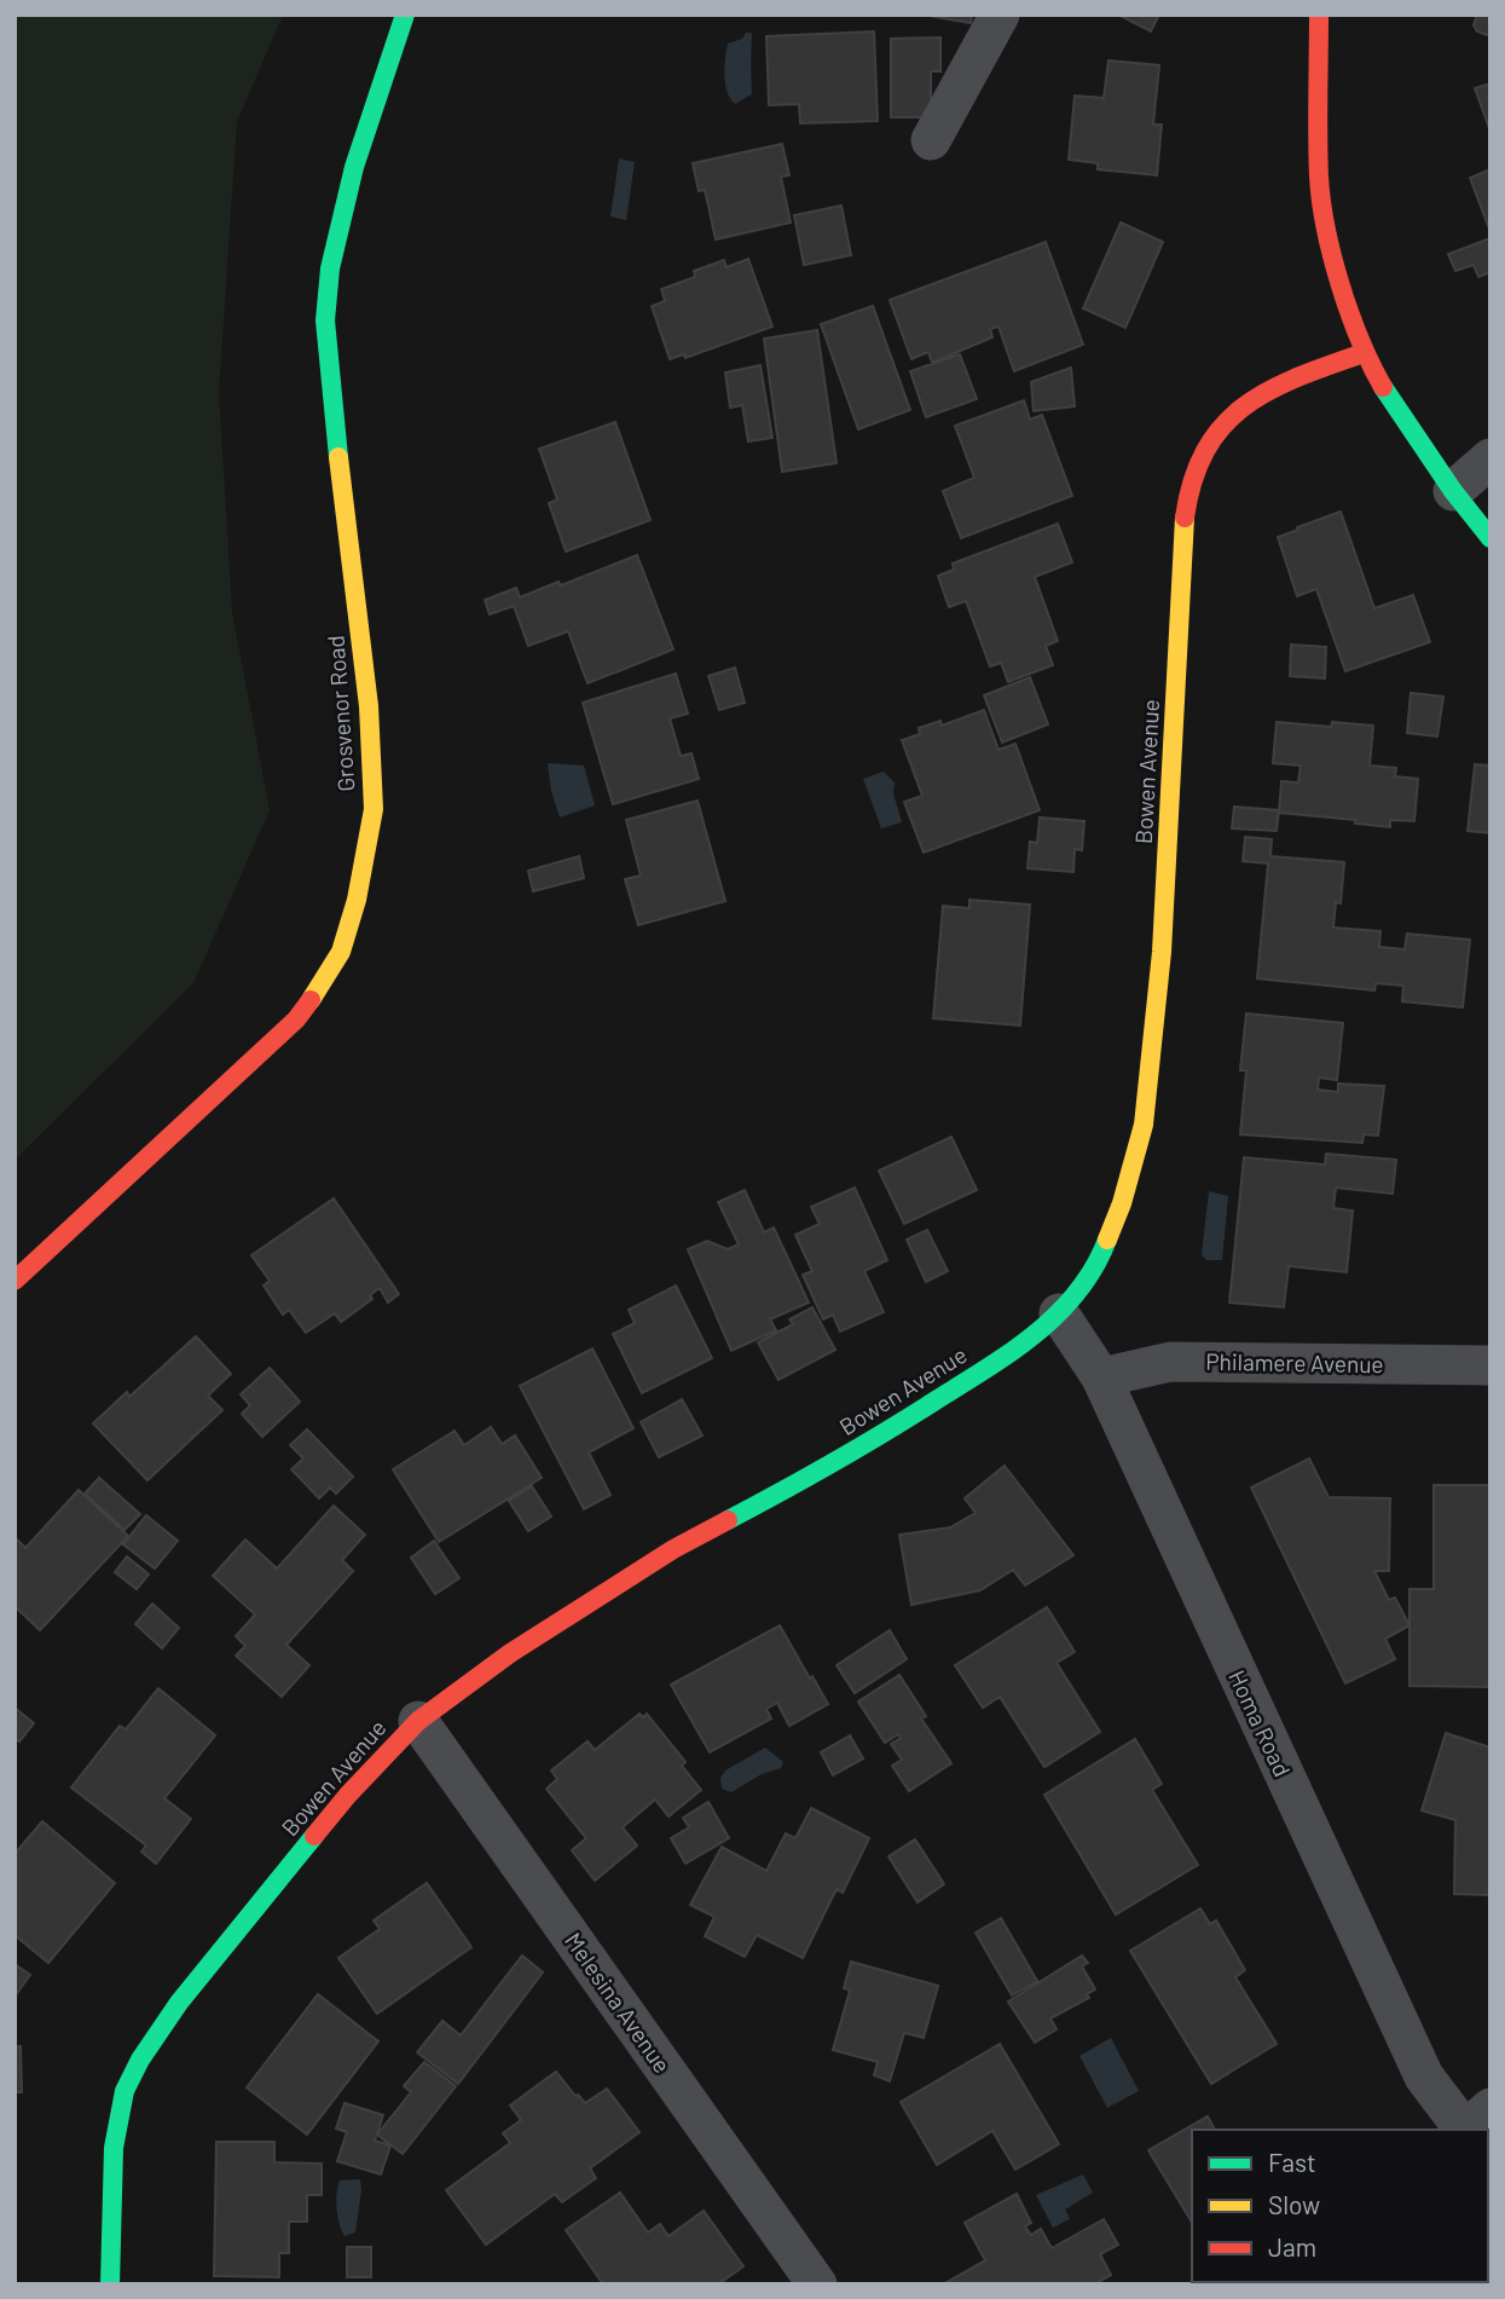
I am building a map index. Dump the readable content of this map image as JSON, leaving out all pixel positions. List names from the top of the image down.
{
  "streets": {
    "street": [
      "Grosvenor Road",
      "Bowen Avenue",
      "Philamere Avenue",
      "Homa Road",
      "Melesina Avenue"
    ]
  },
  "crossings": [
    ["Bowen Avenue", "Homa Road"],
    ["Bowen Avenue", "Melesina Avenue"],
    ["Philamere Avenue", "Homa Road"]
  ],
  "legend": ["Fast", "Slow", "Jam"]
}
